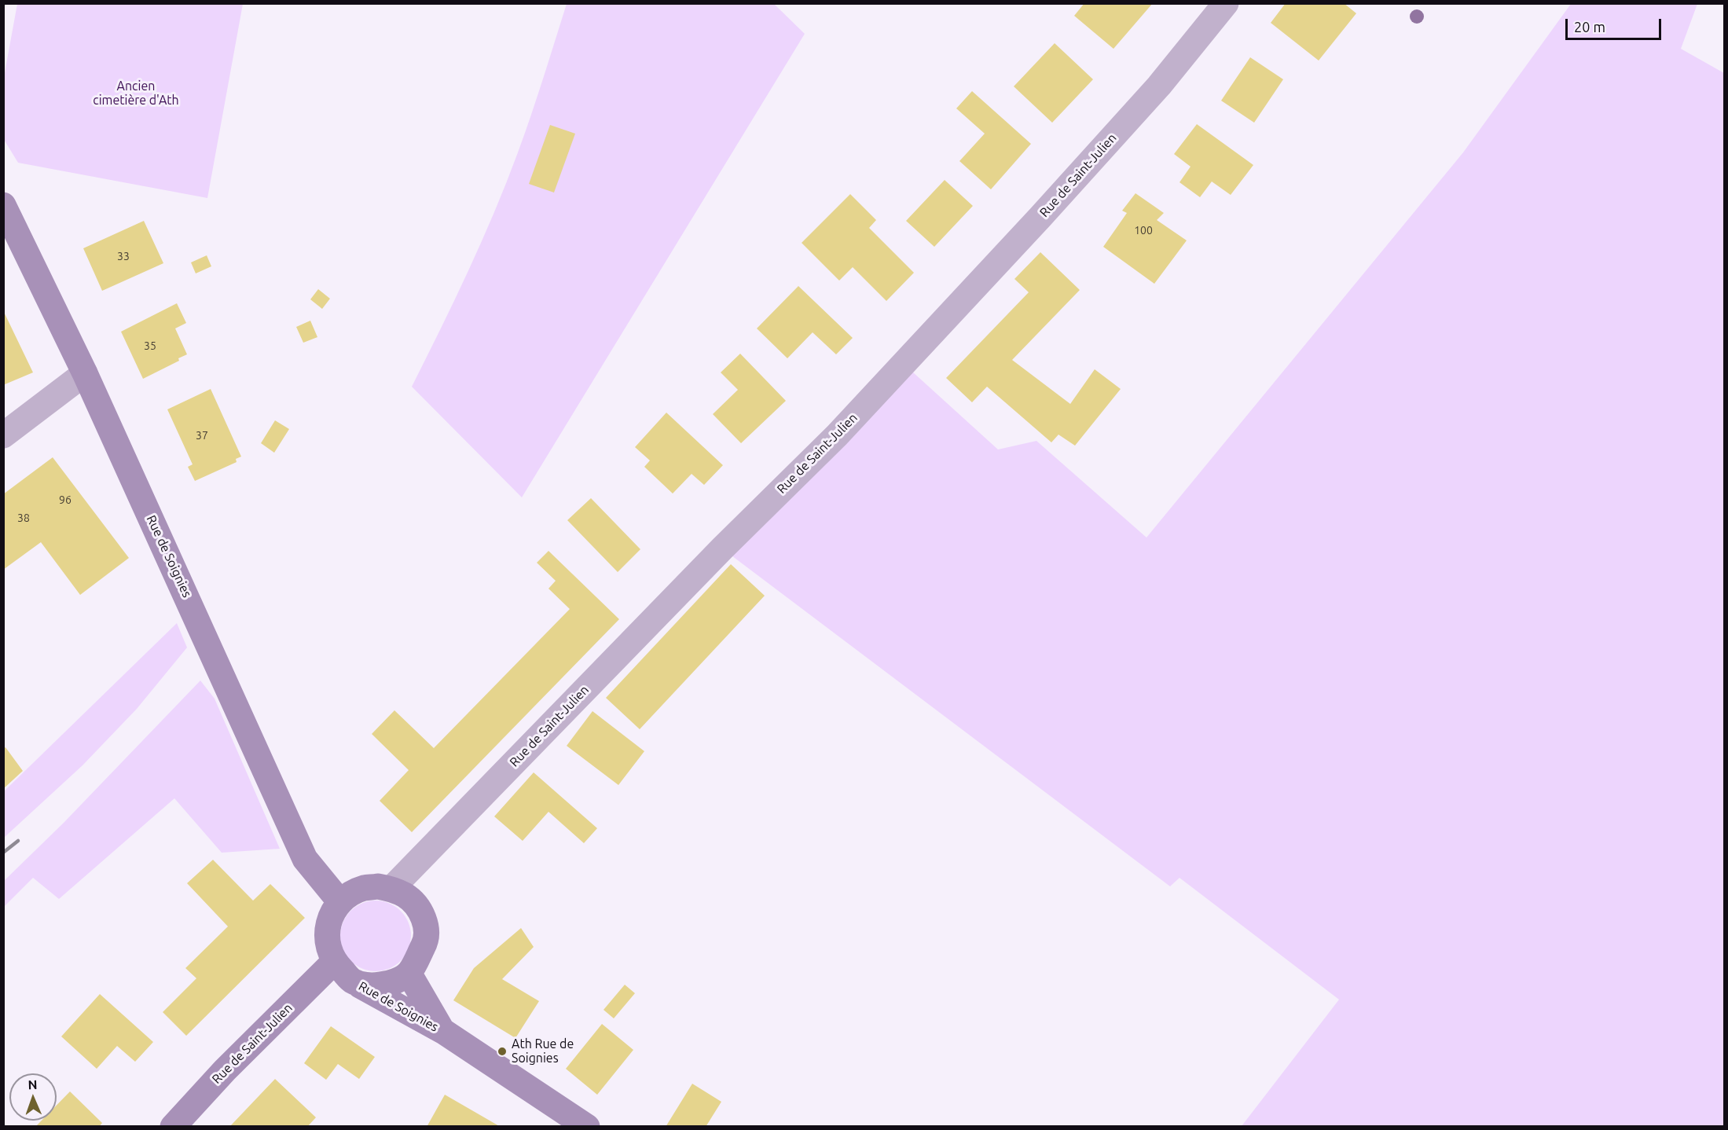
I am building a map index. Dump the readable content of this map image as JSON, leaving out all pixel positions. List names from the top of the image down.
{
  "streets": {
    "street": ["Rue de Saint-Julien", "Rue de Soignies"]
  },
  "crossings": [
    ["Rue de Saint-Julien", "Rue de Soignies"]
  ],
  "parks": ["Ancien cimetière d'Ath"],
  "places": ["Ath Rue de Soignies"],
  "house_numbers": [
    "100",
    "33",
    "35",
    "37",
    "96",
    "38"
  ],
  "scale_bar": "20 m",
  "north": "top"
}
